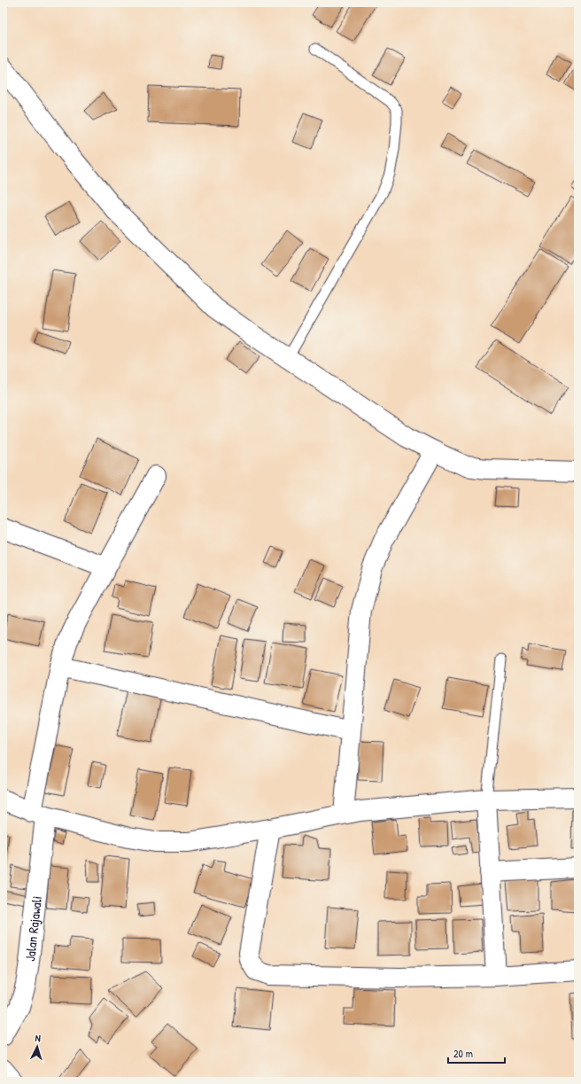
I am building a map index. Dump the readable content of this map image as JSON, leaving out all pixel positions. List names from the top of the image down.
{
  "streets": {
    "street": ["Jalan Rajawali"]
  },
  "scale_bar": "20 m",
  "north": "top"
}
